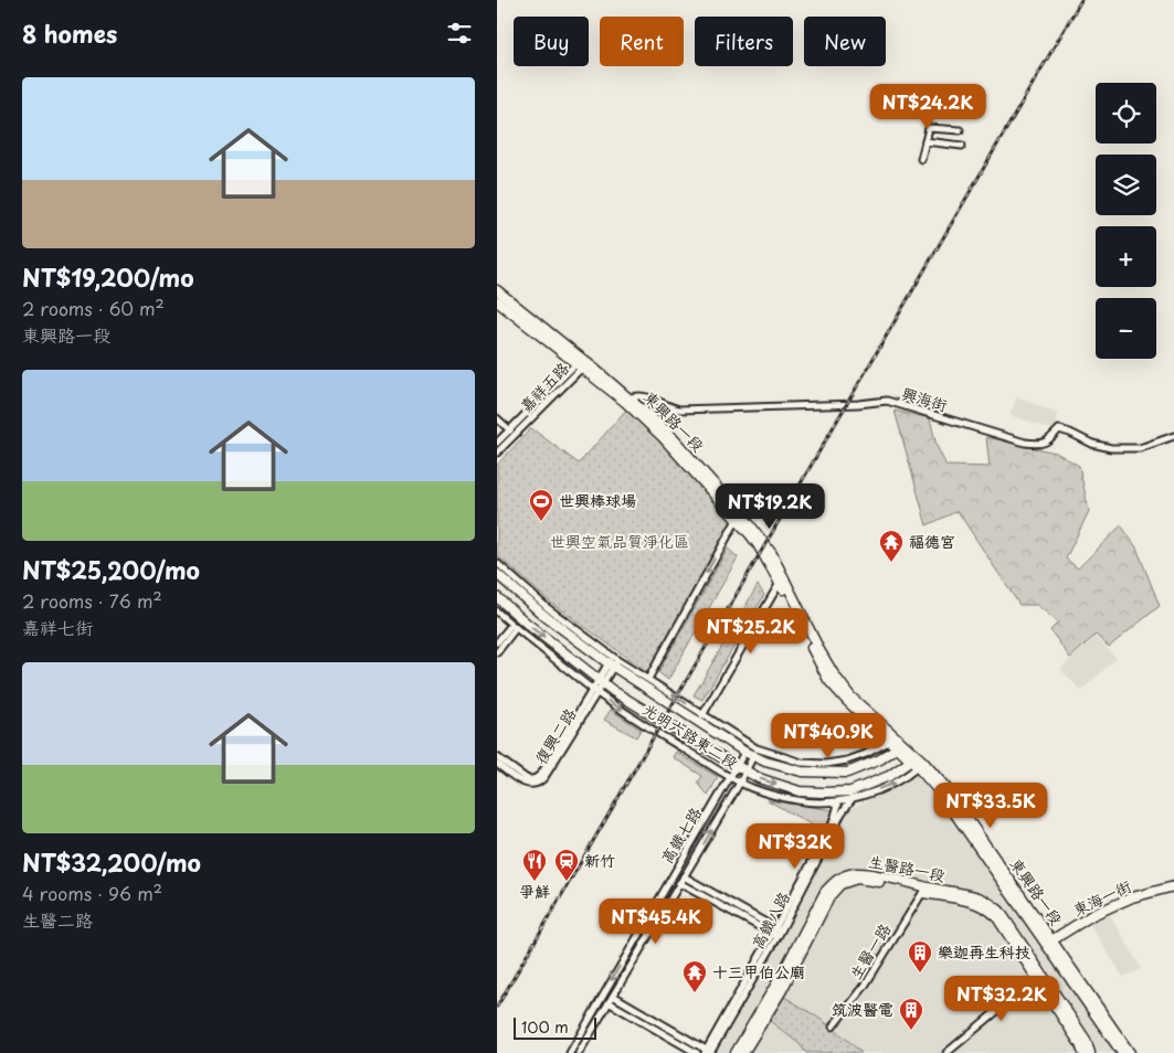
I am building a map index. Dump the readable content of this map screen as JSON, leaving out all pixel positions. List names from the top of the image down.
{
  "streets": {
    "street": [
      "嘉祥五路",
      "興海街",
      "東興路一段",
      "復興二路",
      "光明六路東二段",
      "高鐵七路",
      "生醫路一段",
      "東海一街",
      "高鐵八路",
      "生醫一路"
    ]
  },
  "crossings": [
    ["嘉祥五路", "東興路一段"],
    ["興海街", "東興路一段"],
    ["東興路一段", "光明六路東二段"],
    ["東興路一段", "東海一街"],
    ["復興二路", "光明六路東二段"],
    ["光明六路東二段", "高鐵七路"],
    ["光明六路東二段", "高鐵八路"],
    ["生醫路一段", "生醫一路"]
  ],
  "parks": ["世興空氣品質淨化區"],
  "places": {
    "sports": ["世興棒球場"],
    "temple": ["福德宮", "十三甲伯公廟"],
    "restaurant": ["爭鮮"],
    "station": ["新竹"],
    "building": ["樂迦再生科技", "筑波醫電"]
  },
  "scale_bar": "100 m",
  "page": {
    "heading": "8 homes",
    "chip": [
      "Buy",
      "Rent",
      "Filters",
      "New"
    ],
    "list": [
      {
        "name": "NT$19,200/mo",
        "note": "2 rooms · 60 m² · 東興路一段"
      },
      {
        "name": "NT$25,200/mo",
        "note": "2 rooms · 76 m² · 嘉祥七街"
      },
      {
        "name": "NT$32,200/mo",
        "note": "4 rooms · 96 m² · 生醫二路"
      }
    ],
    "map_buttons": ["+", "−"],
    "price": [
      "NT$24.2K",
      "NT$19.2K",
      "NT$25.2K",
      "NT$40.9K",
      "NT$33.5K",
      "NT$32K",
      "NT$45.4K",
      "NT$32.2K"
    ],
    "scale": "100 m"
  }
}
